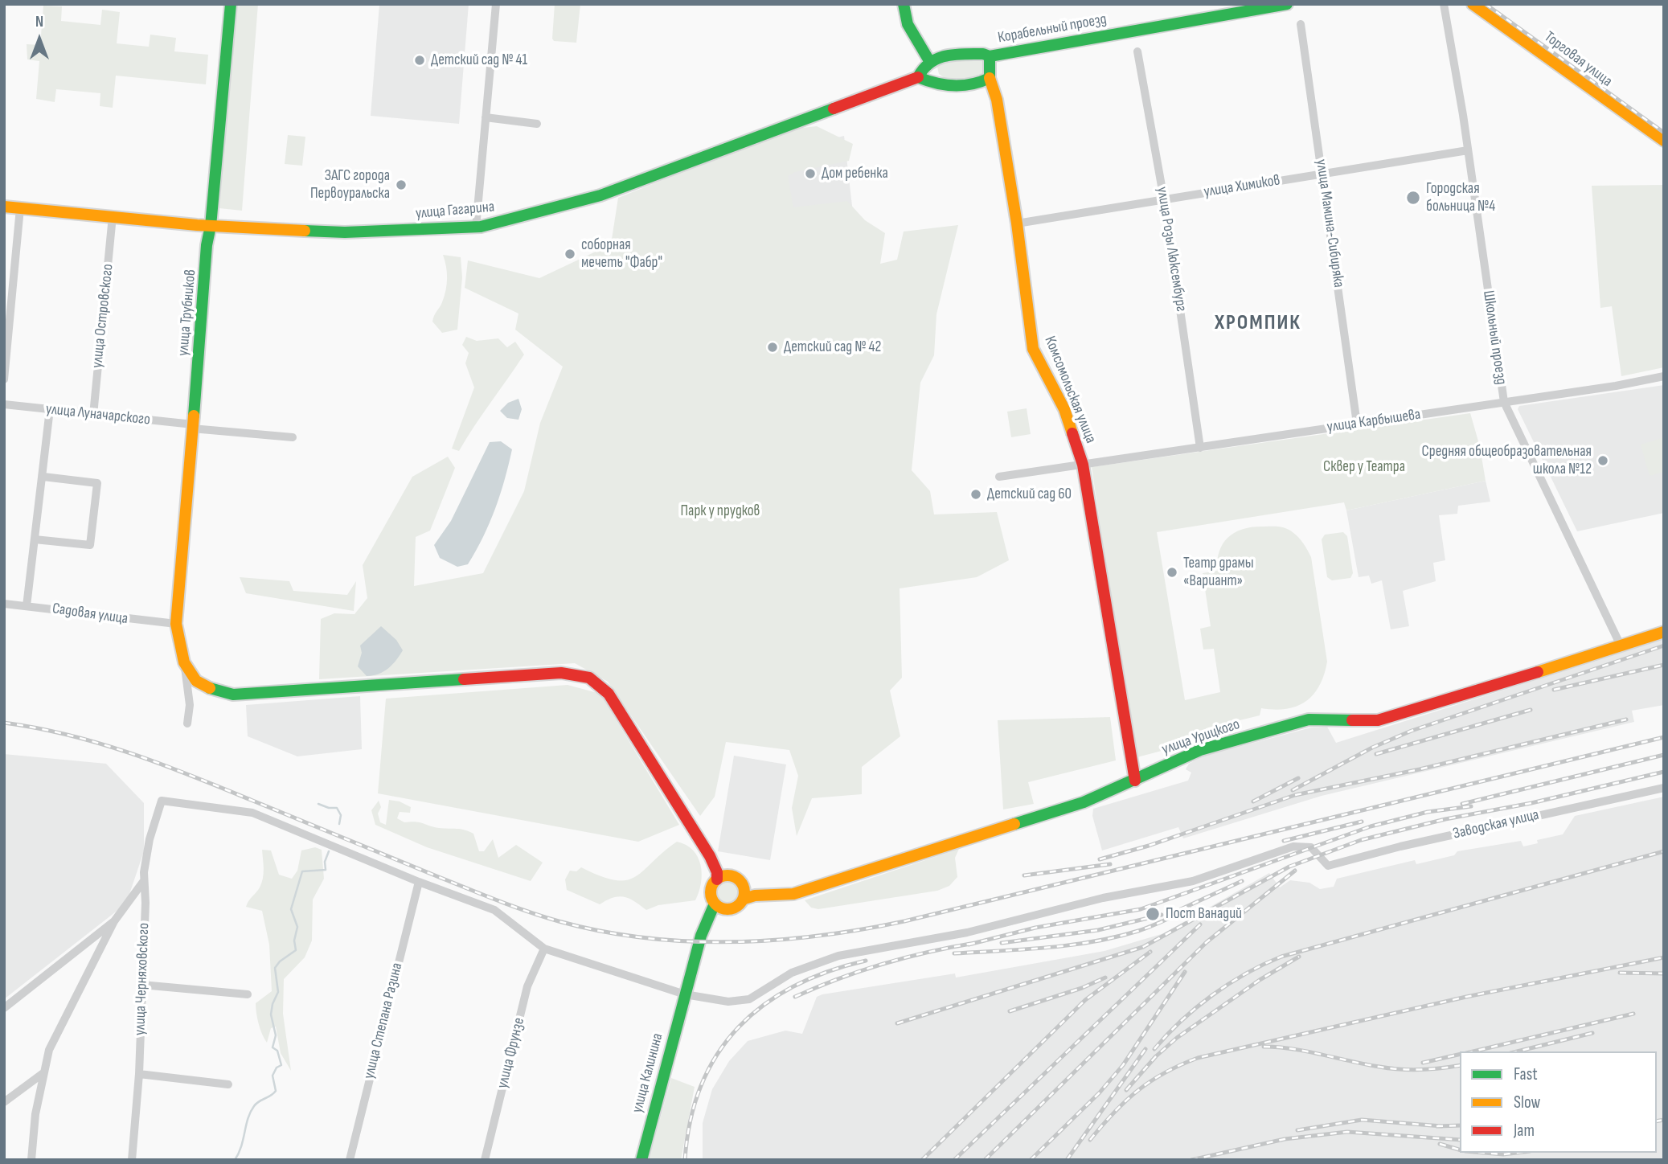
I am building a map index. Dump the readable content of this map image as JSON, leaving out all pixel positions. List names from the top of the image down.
{
  "streets": {
    "street": [
      "Корабельный проезд",
      "Торговая улица",
      "улица Химиков",
      "улица Гагарина",
      "улица Мамина-Сибиряка",
      "улица Розы Люксембург",
      "улица Трубников",
      "улица Островского",
      "Школьный проезд",
      "Комсомольская улица",
      "улица Луначарского",
      "улица Карбышева",
      "Садовая улица",
      "улица Урицкого",
      "Заводская улица",
      "улица Черняховского",
      "улица Степана Разина",
      "улица Фрунзе",
      "улица Калинина"
    ]
  },
  "crossings": [
    ["Корабельный проезд", "Комсомольская улица"],
    ["улица Химиков", "улица Мамина-Сибиряка"],
    ["улица Химиков", "улица Розы Люксембург"],
    ["улица Химиков", "Школьный проезд"],
    ["улица Химиков", "Комсомольская улица"],
    ["улица Гагарина", "улица Трубников"],
    ["улица Гагарина", "улица Островского"],
    ["улица Мамина-Сибиряка", "улица Карбышева"],
    ["улица Розы Люксембург", "улица Карбышева"],
    ["улица Трубников", "улица Луначарского"],
    ["улица Трубников", "Садовая улица"],
    ["улица Островского", "улица Луначарского"],
    ["Школьный проезд", "улица Карбышева"],
    ["Школьный проезд", "улица Урицкого"],
    ["Комсомольская улица", "улица Карбышева"],
    ["Комсомольская улица", "улица Урицкого"],
    ["улица Урицкого", "улица Калинина"],
    ["Заводская улица", "улица Калинина"],
    ["улица Черняховского", "улица Степана Разина"]
  ],
  "districts": ["ХРОМПИК"],
  "parks": ["Сквер у Театра", "Парк у прудков"],
  "places": [
    "Детский сад № 41",
    "Дом ребенка",
    "ЗАГС города Первоуральска",
    "Городская больница №4",
    "соборная мечеть \"Фабр\"",
    "Детский сад № 42",
    "Средняя общеобразовательная школа №12",
    "Детский сад 60",
    "Театр драмы «Вариант»",
    "Пост Ванадий"
  ],
  "legend": ["Fast", "Slow", "Jam"],
  "north": "top"
}
